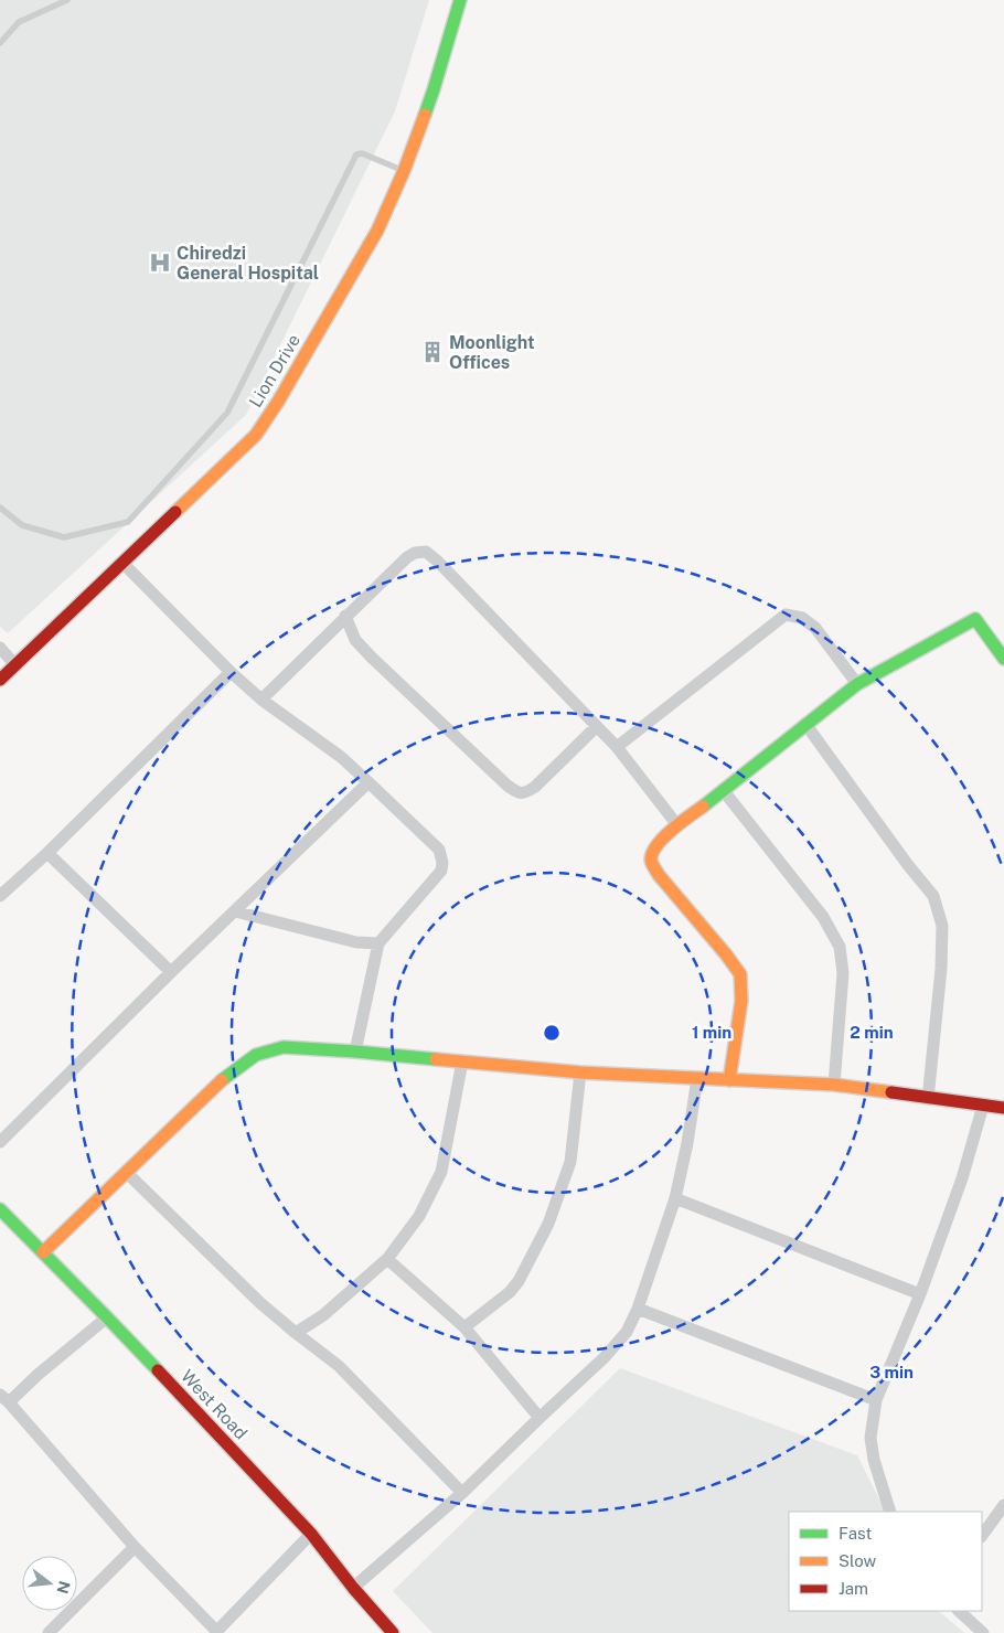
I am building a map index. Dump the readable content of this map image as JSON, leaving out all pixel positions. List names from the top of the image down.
{
  "streets": {
    "street": ["Lion Drive", "West Road"]
  },
  "places": {
    "hospital": ["Chiredzi General Hospital"],
    "building": ["Moonlight Offices"]
  },
  "legend": ["Fast", "Slow", "Jam"],
  "north": "right",
  "rings": ["1 min", "2 min", "3 min"]
}
